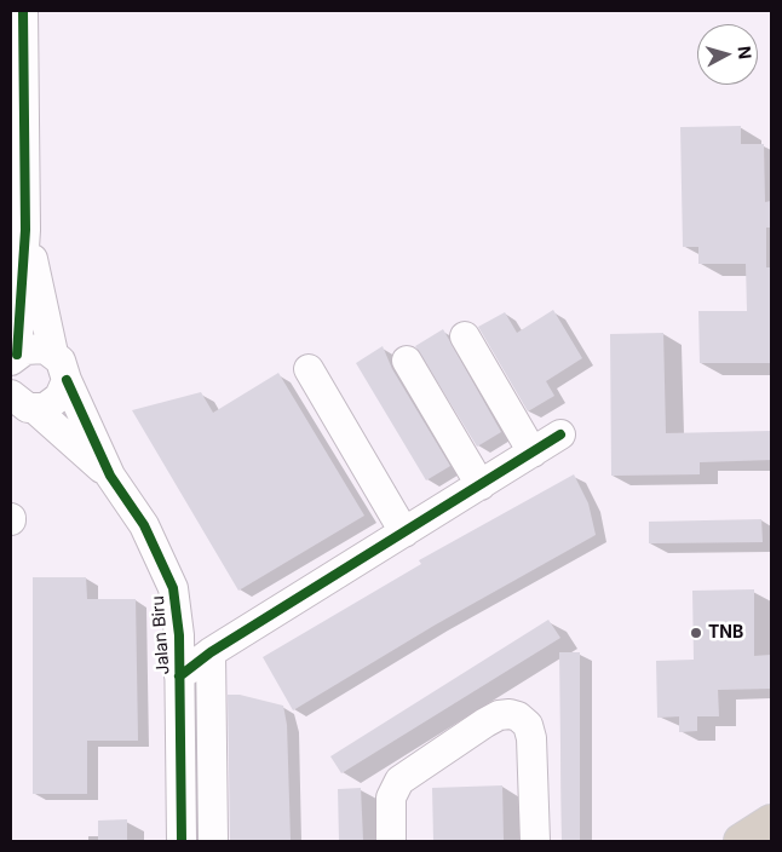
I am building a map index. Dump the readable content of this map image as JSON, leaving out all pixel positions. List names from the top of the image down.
{
  "streets": {
    "street": ["Jalan Biru"]
  },
  "places": ["TNB"],
  "north": "right"
}
